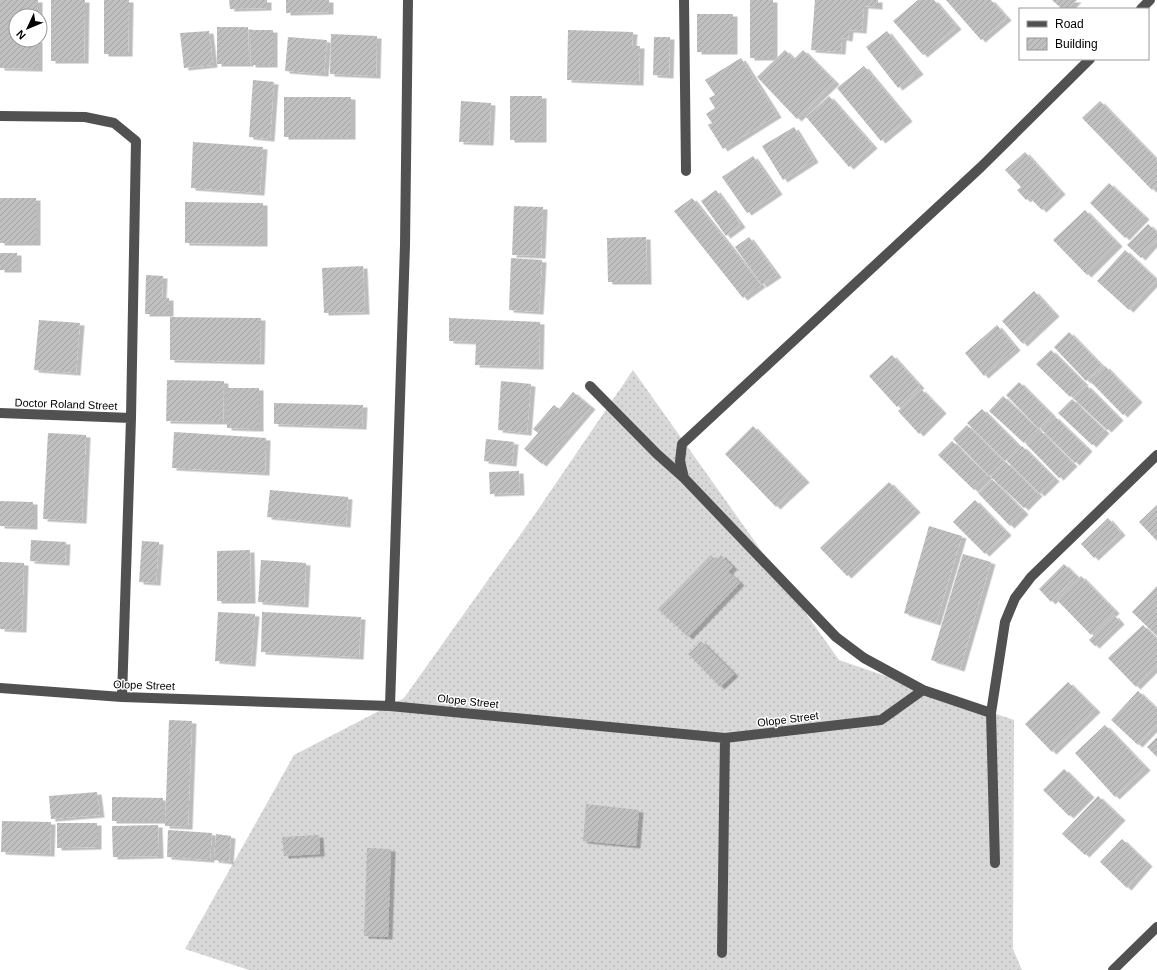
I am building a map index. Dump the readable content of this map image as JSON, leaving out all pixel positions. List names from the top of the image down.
{
  "streets": {
    "street": ["Doctor Roland Street", "Olope Street"]
  },
  "legend": ["Road", "Building"],
  "north": "bottom left"
}
